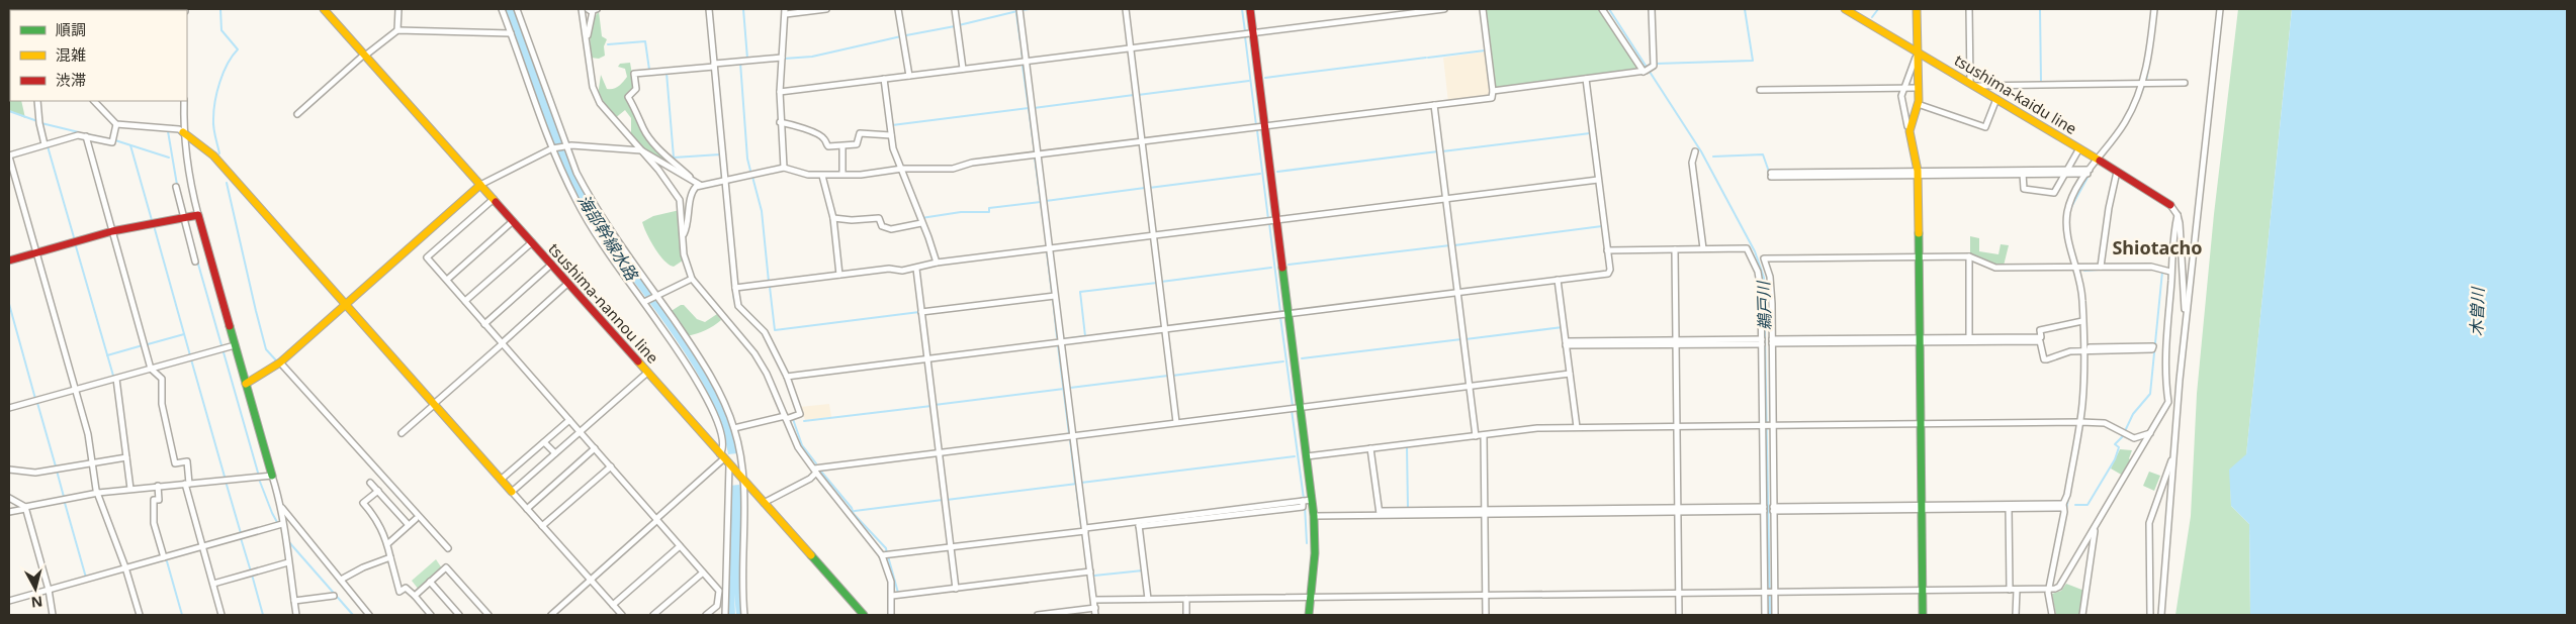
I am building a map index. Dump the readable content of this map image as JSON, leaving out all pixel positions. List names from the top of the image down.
{
  "streets": {
    "street": ["tsushima-kaidu line", "tsushima-nannou line"]
  },
  "districts": ["Shiotacho"],
  "water": ["海部幹線水路", "鵜戸川", "木曽川"],
  "legend": ["順調", "混雑", "渋滞"],
  "north": "bottom"
}
